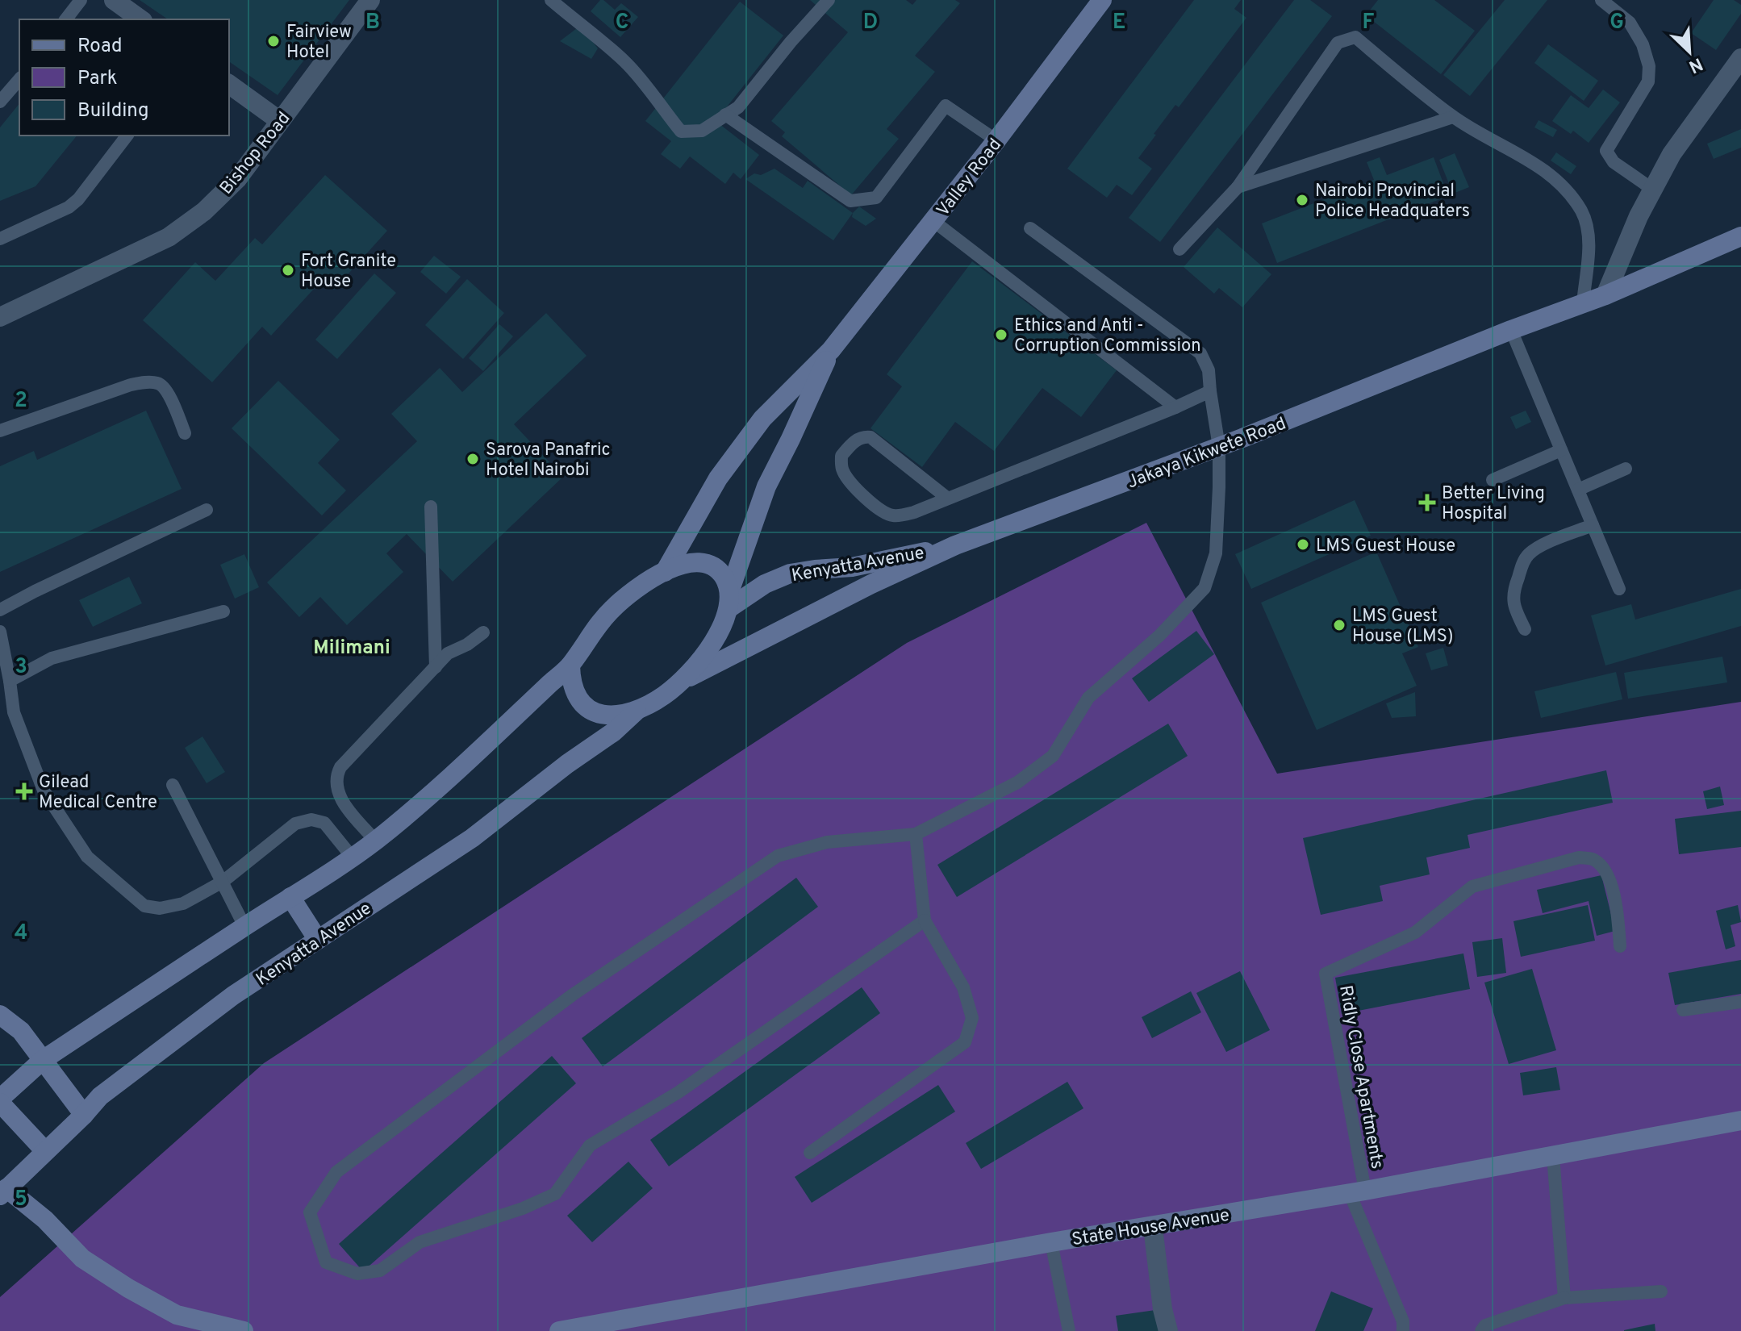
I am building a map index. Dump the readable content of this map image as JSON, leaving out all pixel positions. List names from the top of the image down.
{
  "streets": {
    "main road": [
      "Valley Road",
      "Jakaya Kikwete Road",
      "Kenyatta Avenue",
      "State House Avenue"
    ],
    "street": ["Bishop Road"],
    "lane": ["Ridly Close Apartments"]
  },
  "crossings": [
    ["Valley Road", "Jakaya Kikwete Road"],
    ["Valley Road", "Kenyatta Avenue"],
    ["Jakaya Kikwete Road", "Kenyatta Avenue"],
    ["Ridly Close Apartments", "State House Avenue"]
  ],
  "districts": ["Milimani"],
  "places": {
    "other": [
      "Fairview Hotel",
      "Nairobi Provincial Police Headquaters",
      "Fort Granite House",
      "Ethics and Anti - Corruption Commission",
      "Sarova Panafric Hotel Nairobi",
      "LMS Guest House",
      "LMS Guest House (LMS)"
    ],
    "health": ["Better Living Hospital", "Gilead Medical Centre"]
  },
  "legend": ["Road", "Park", "Building"],
  "north": "bottom right",
  "grid": {
    "columns": [
      "B",
      "C",
      "D",
      "E",
      "F",
      "G"
    ],
    "rows": [
      "2",
      "3",
      "4",
      "5"
    ]
  }
}
